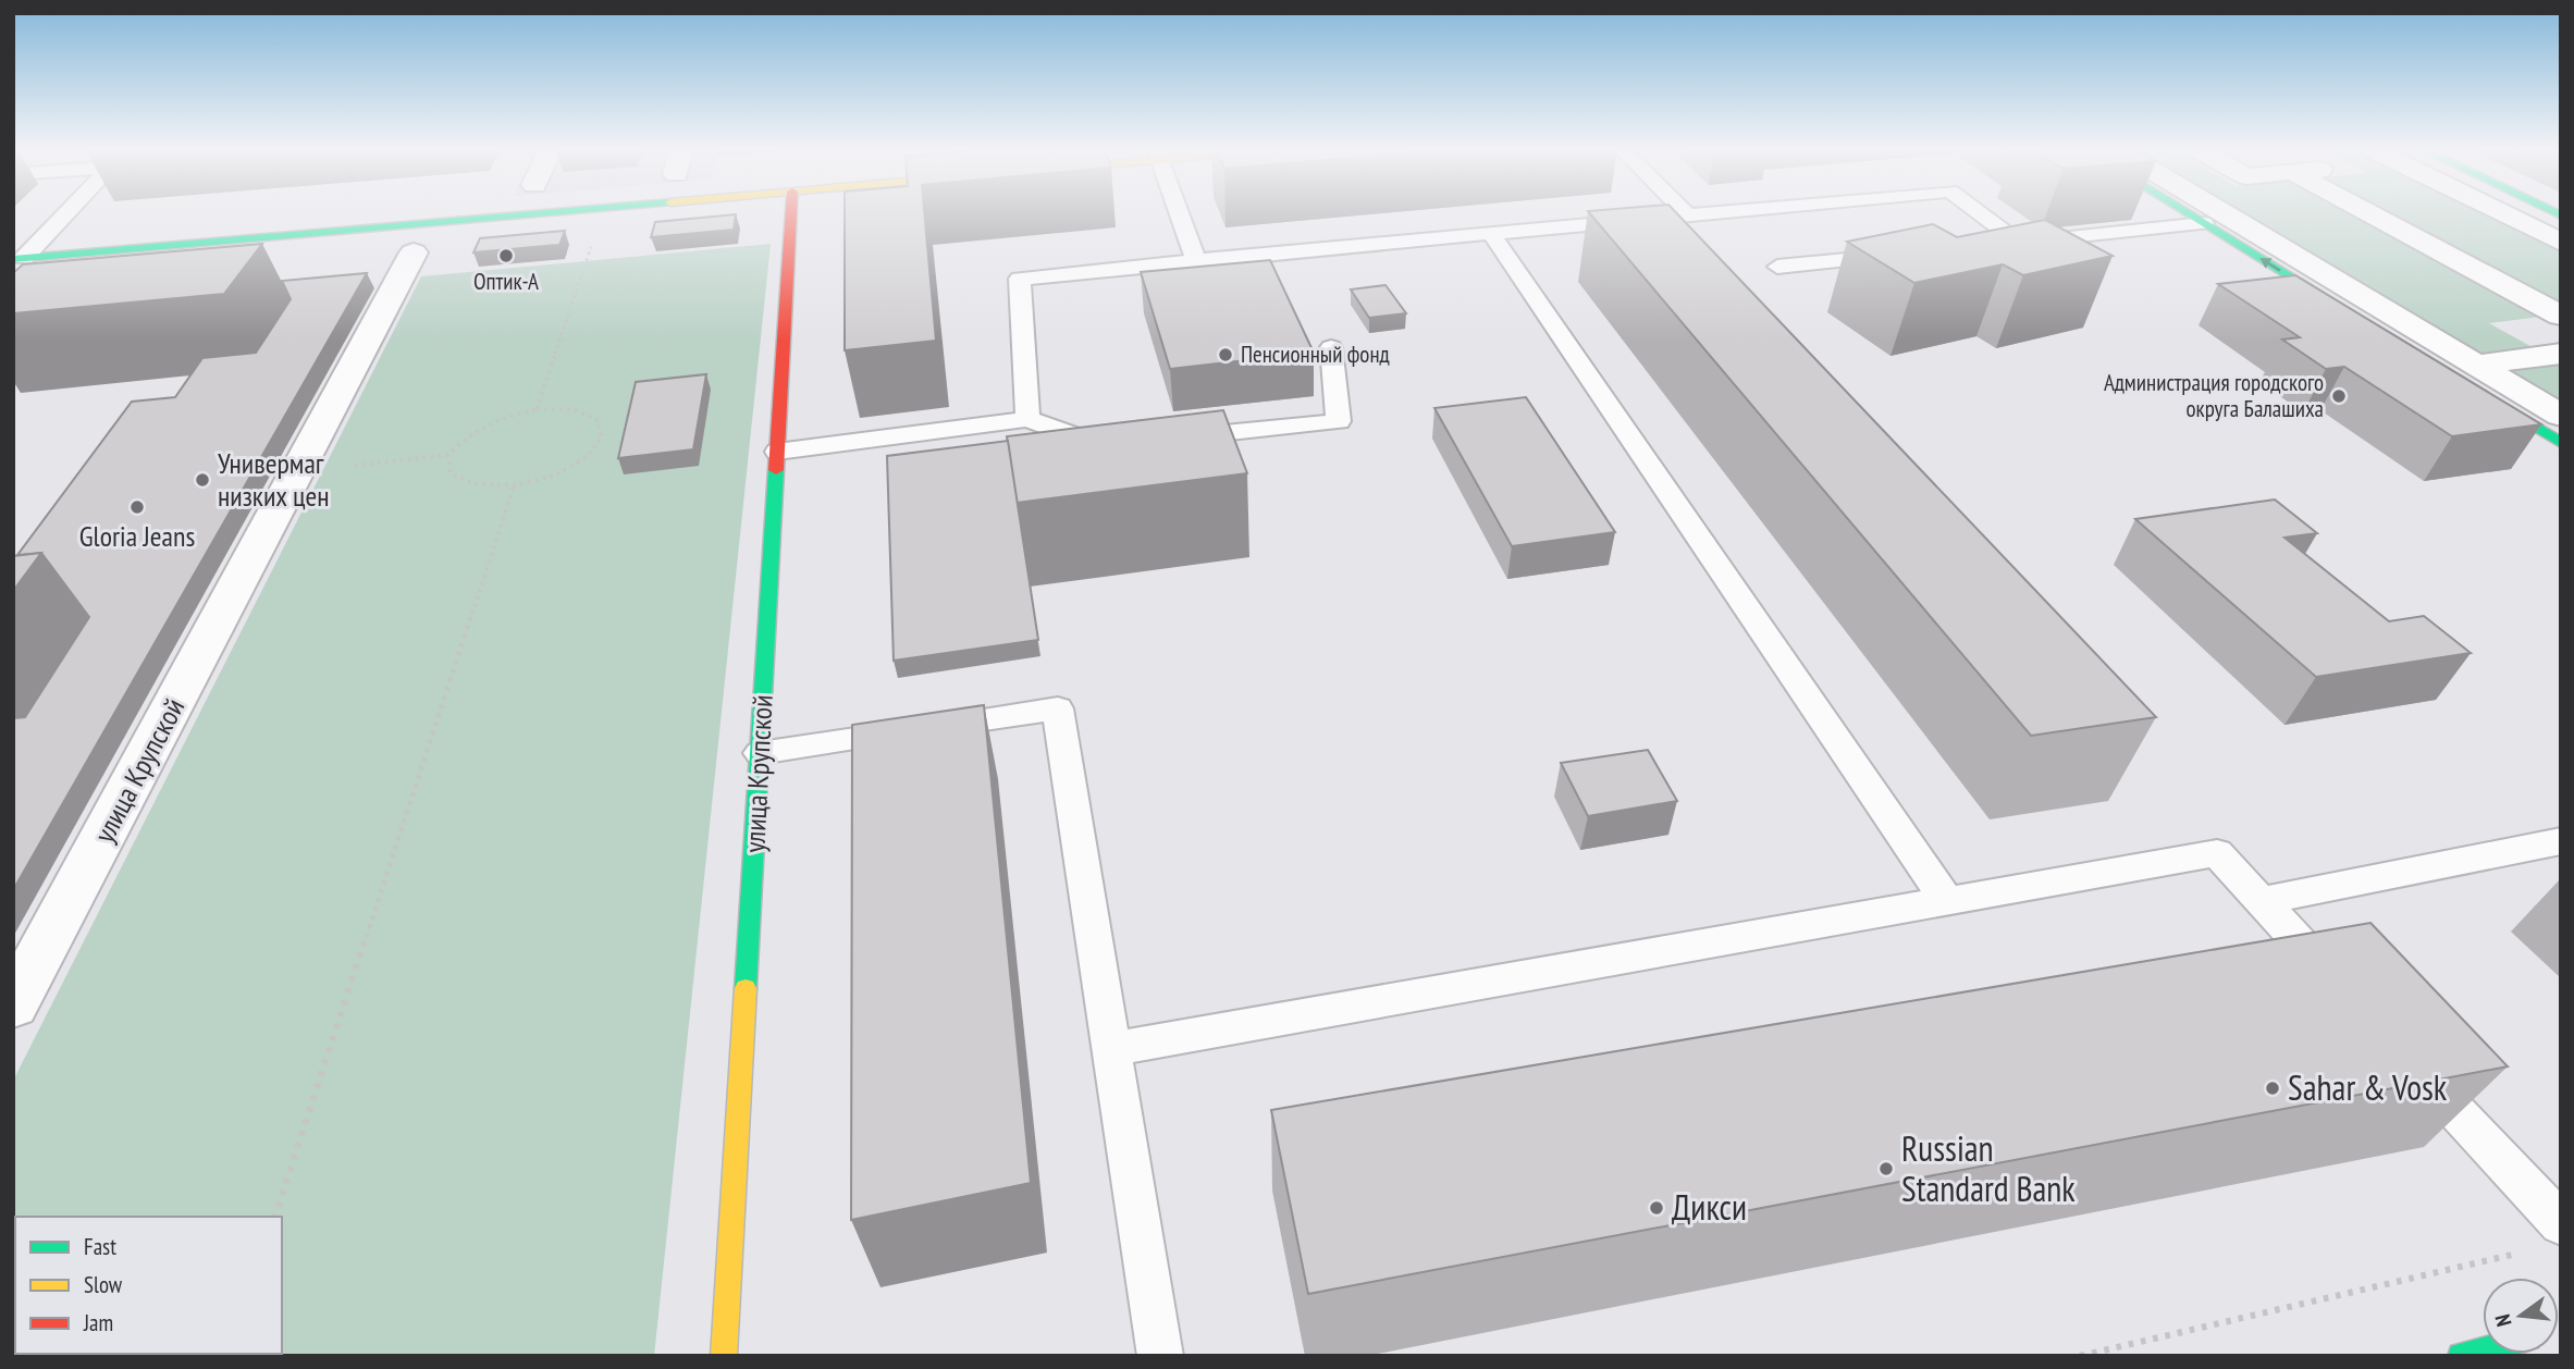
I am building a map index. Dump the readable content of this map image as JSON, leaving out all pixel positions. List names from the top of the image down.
{
  "streets": {
    "street": ["улица Крупской"]
  },
  "places": [
    "Оптик-А",
    "Пенсионный фонд",
    "Администрация городского округа Балашиха",
    "Универмаг низких цен",
    "Gloria Jeans",
    "Sahar & Vosk",
    "Russian Standard Bank",
    "Дикси"
  ],
  "legend": ["Fast", "Slow", "Jam"],
  "north": "left"
}
